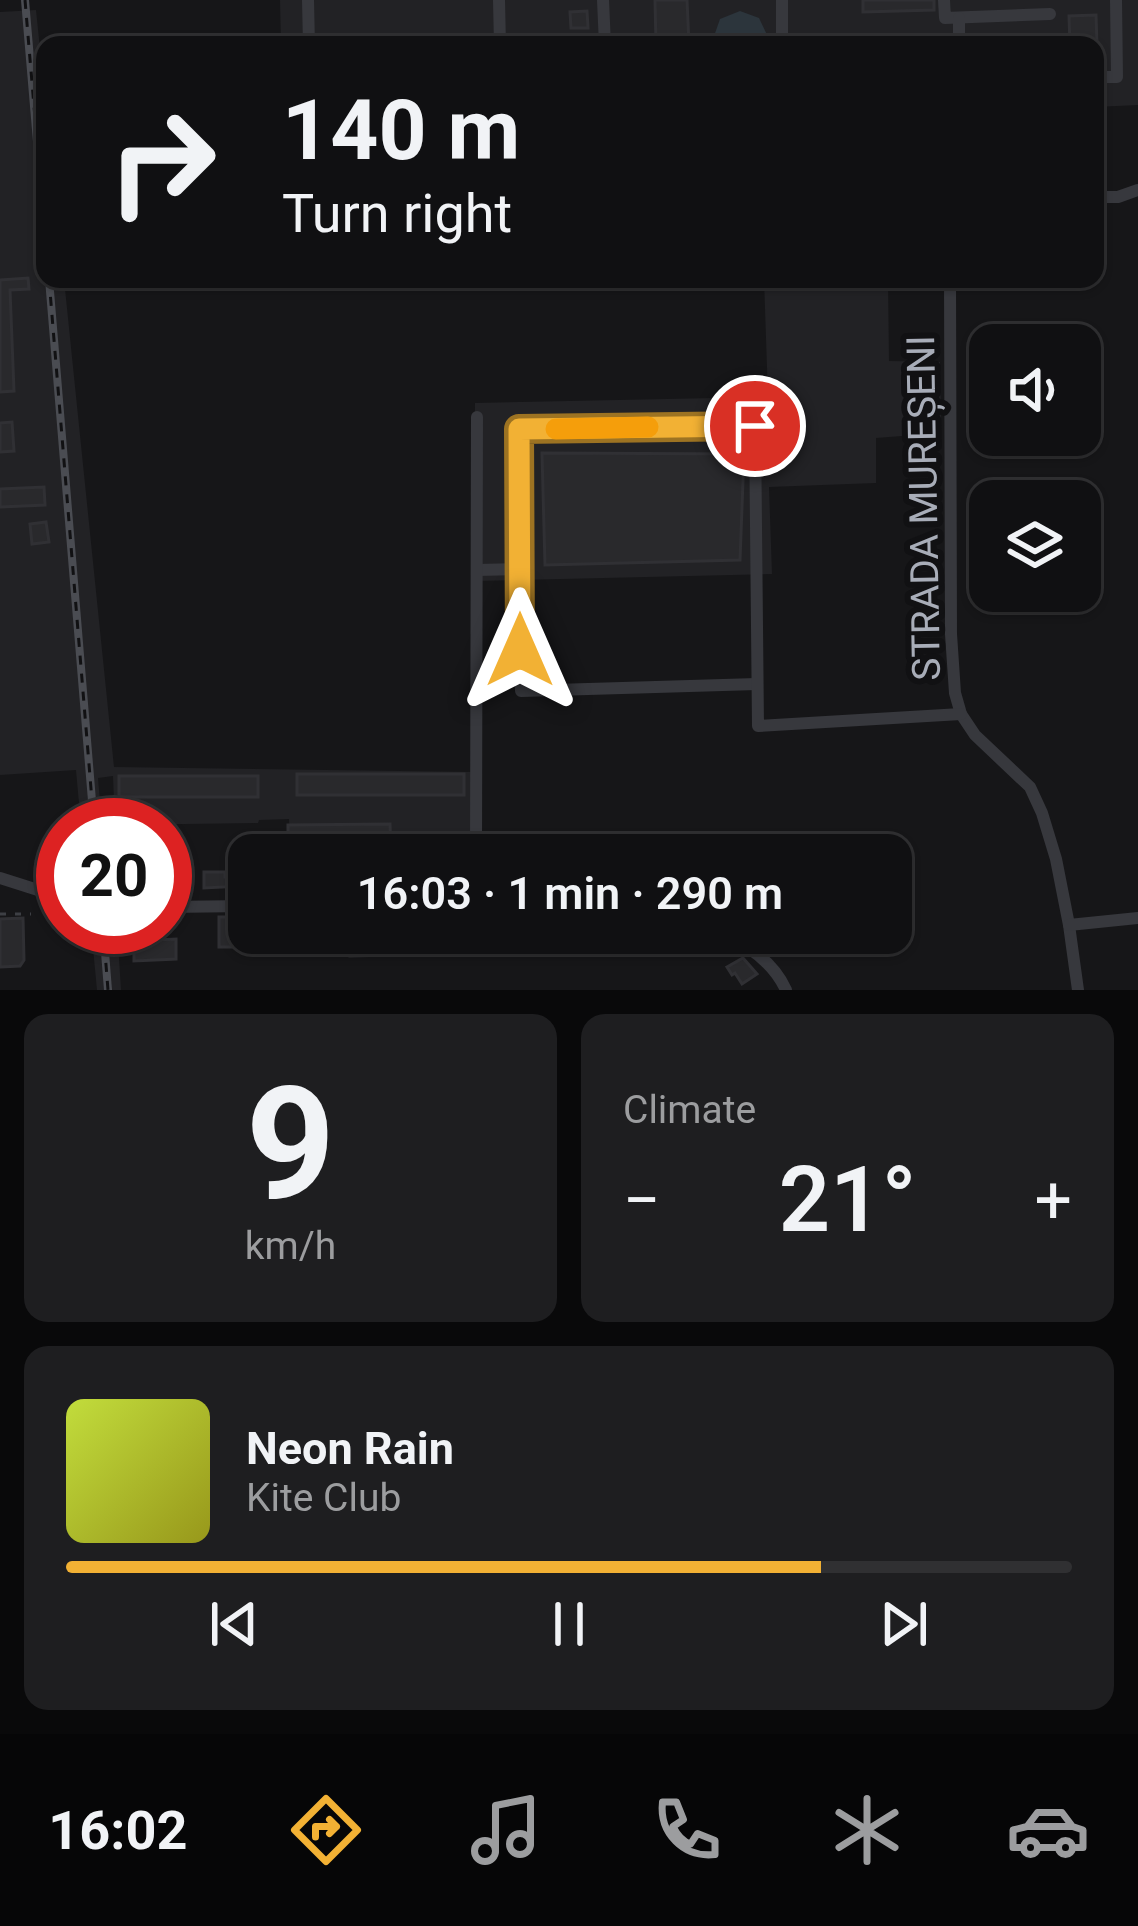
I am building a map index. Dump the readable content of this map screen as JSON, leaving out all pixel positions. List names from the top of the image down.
{
  "streets": {
    "street": ["STRADA MUREȘENI"]
  },
  "page": {
    "turn": ["140 m", "Turn right"],
    "limit": "20",
    "trip": "16:03 · 1 min · 290 m",
    "tile": [
      ["9", "km/h"],
      "Climate"
    ],
    "heat": ["−", "21°", "+"],
    "song": ["Neon Rain", "Kite Club"],
    "tabs": "16:02"
  }
}
